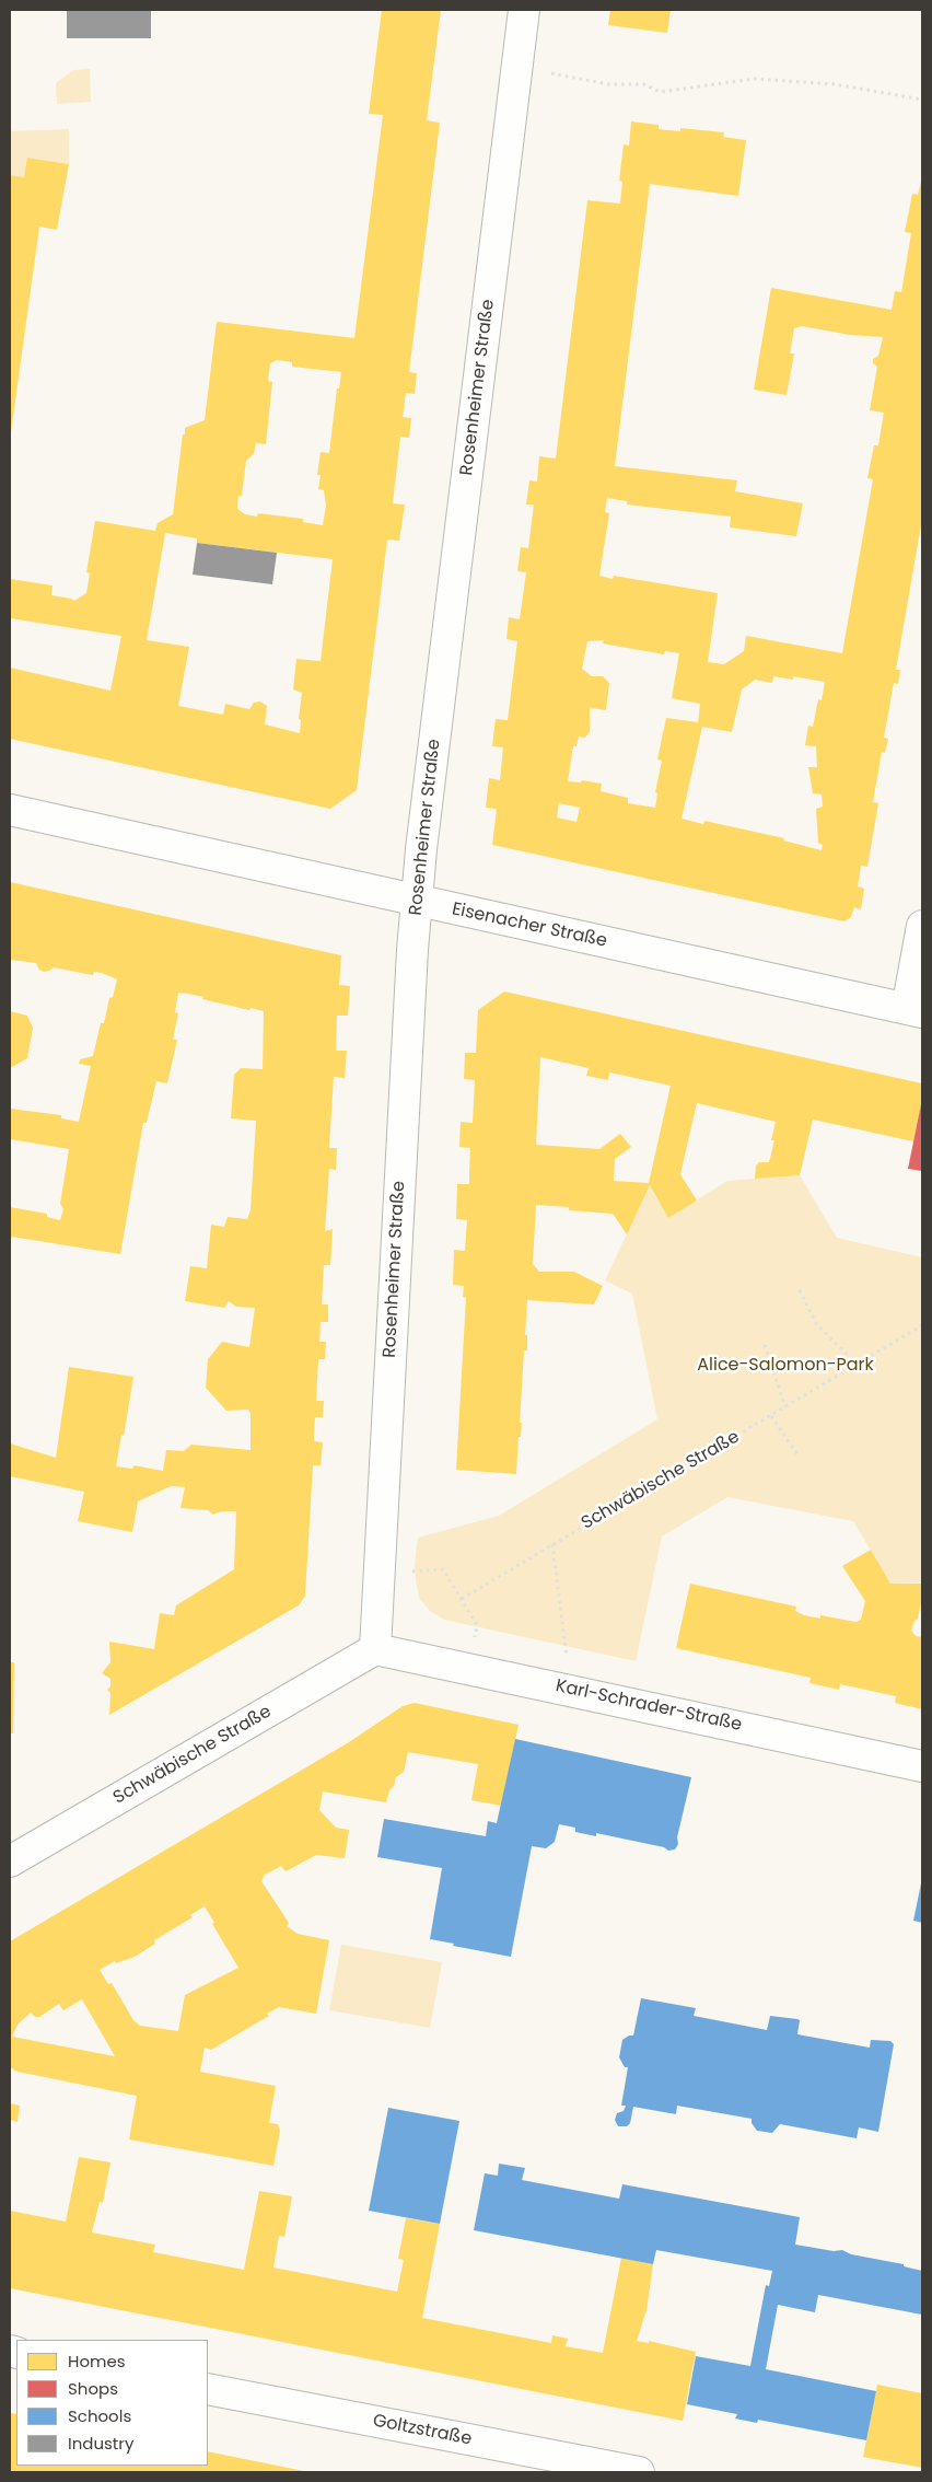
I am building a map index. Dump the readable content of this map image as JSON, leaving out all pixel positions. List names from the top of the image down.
{
  "streets": {
    "street": [
      "Rosenheimer Straße",
      "Eisenacher Straße",
      "Schwäbische Straße",
      "Karl-Schrader-Straße",
      "Goltzstraße"
    ]
  },
  "crossings": [
    ["Rosenheimer Straße", "Eisenacher Straße"],
    ["Rosenheimer Straße", "Schwäbische Straße"],
    ["Rosenheimer Straße", "Karl-Schrader-Straße"],
    ["Schwäbische Straße", "Karl-Schrader-Straße"]
  ],
  "parks": ["Alice-Salomon-Park"],
  "legend": [
    "Homes",
    "Shops",
    "Schools",
    "Industry"
  ]
}
